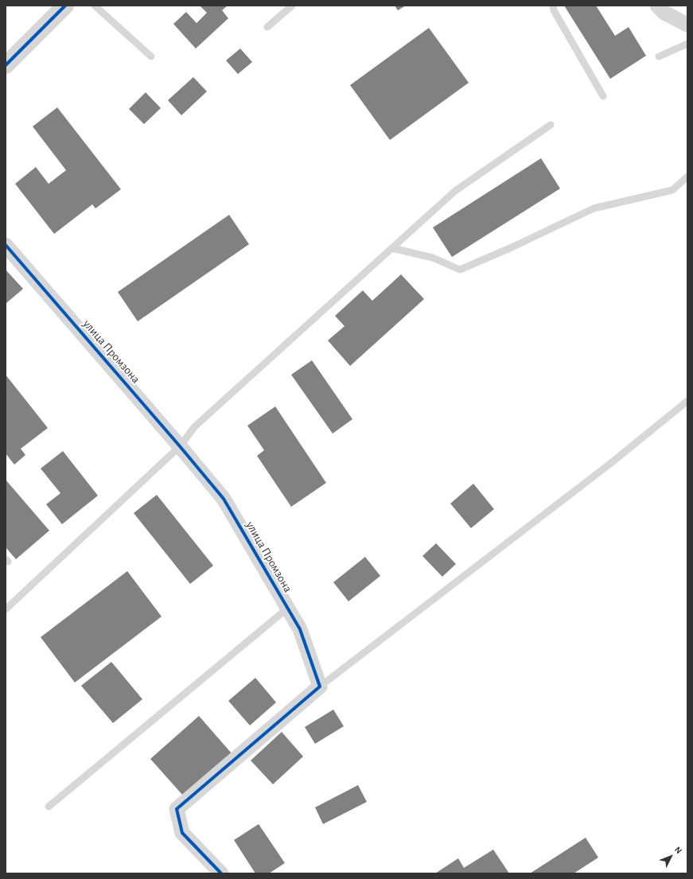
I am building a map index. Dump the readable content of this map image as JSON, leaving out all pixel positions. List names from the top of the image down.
{
  "streets": {
    "street": ["улица Промзона"]
  },
  "north": "top right"
}
